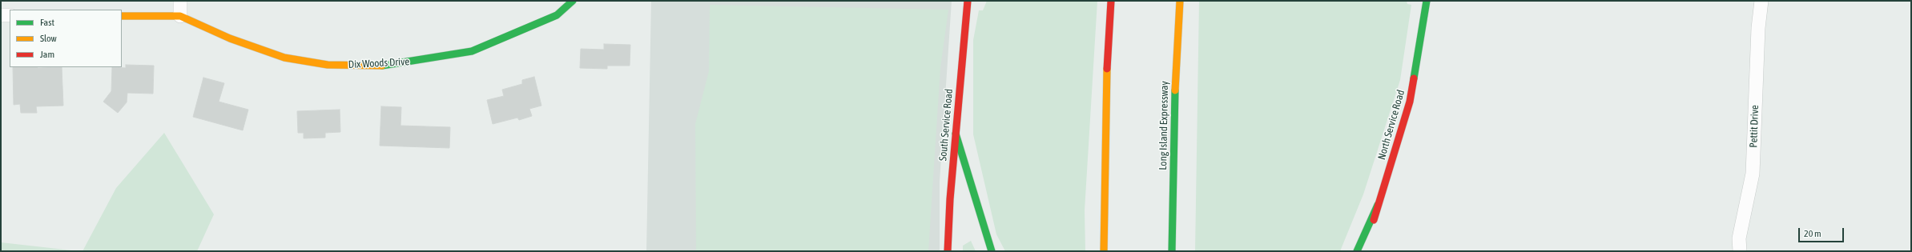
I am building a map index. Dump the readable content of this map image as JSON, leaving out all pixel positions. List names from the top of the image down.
{
  "streets": {
    "main road": [
      "Dix Woods Drive",
      "South Service Road",
      "North Service Road",
      "Long Island Expressway"
    ],
    "street": ["Pettit Drive"]
  },
  "legend": ["Fast", "Slow", "Jam"],
  "scale_bar": "20 m"
}
